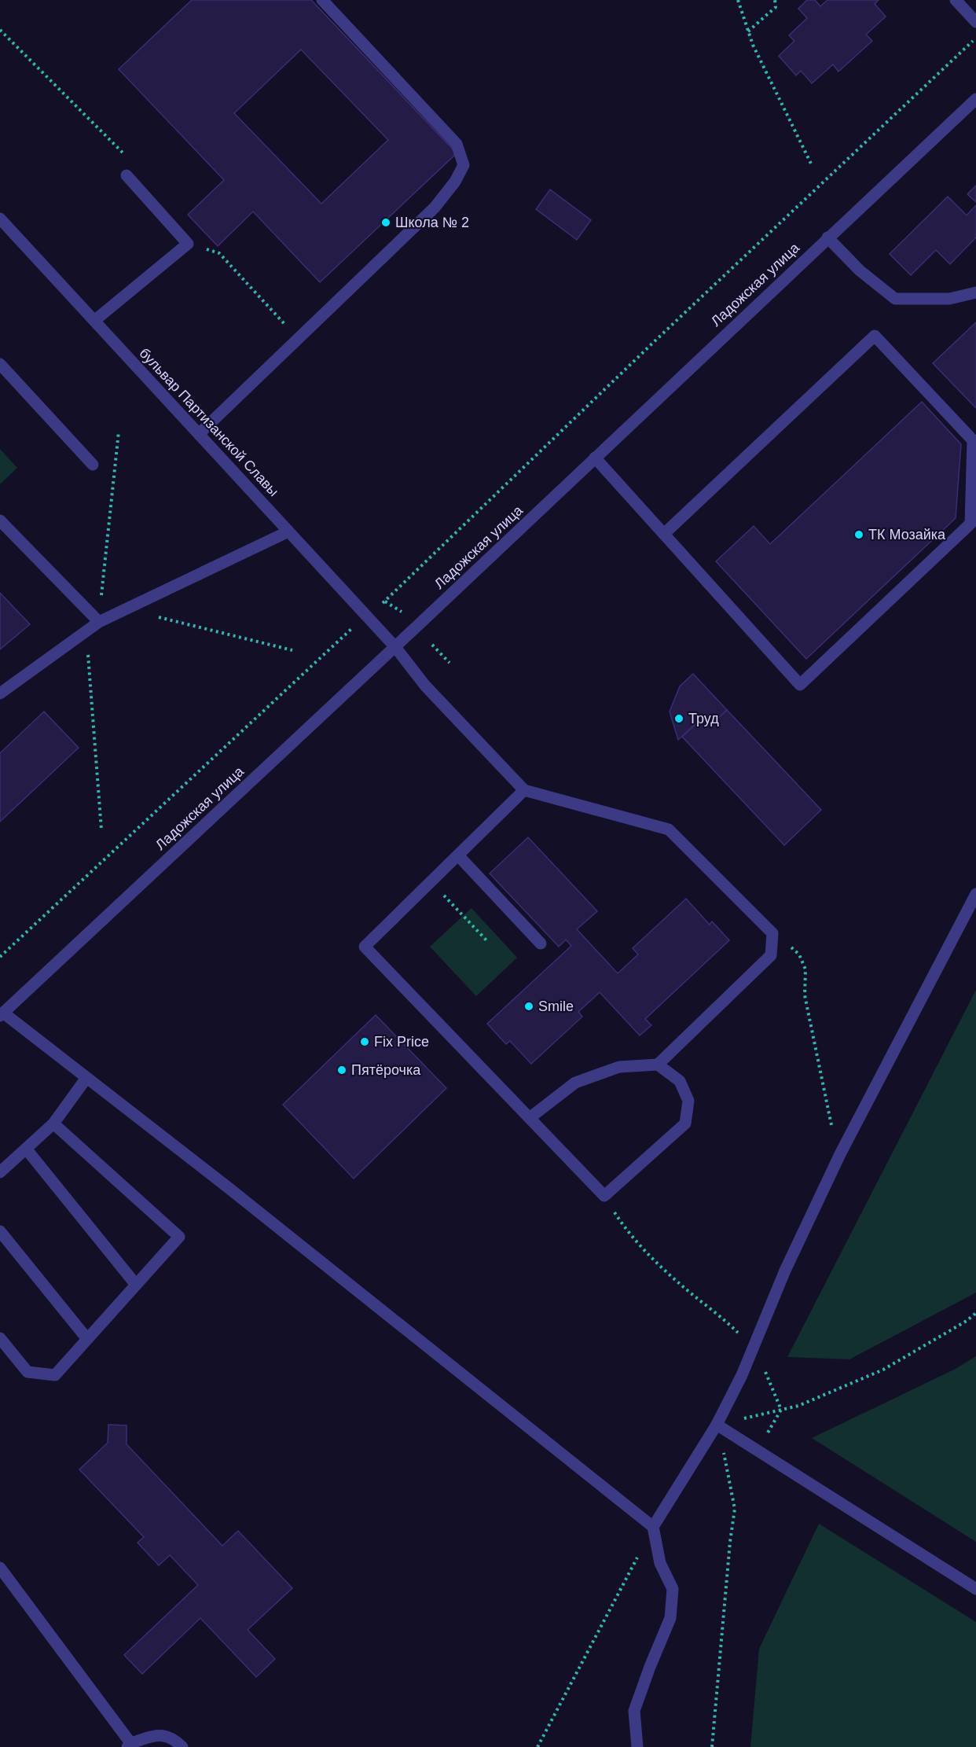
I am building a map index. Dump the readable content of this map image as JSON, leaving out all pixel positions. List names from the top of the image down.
{
  "streets": {
    "street": ["Ладожская улица", "бульвар Партизанской Славы"]
  },
  "crossings": [
    ["Ладожская улица", "бульвар Партизанской Славы"]
  ],
  "places": [
    "Школа № 2",
    "ТК Мозайка",
    "Труд",
    "Smile",
    "Fix Price",
    "Пятёрочка"
  ]
}
